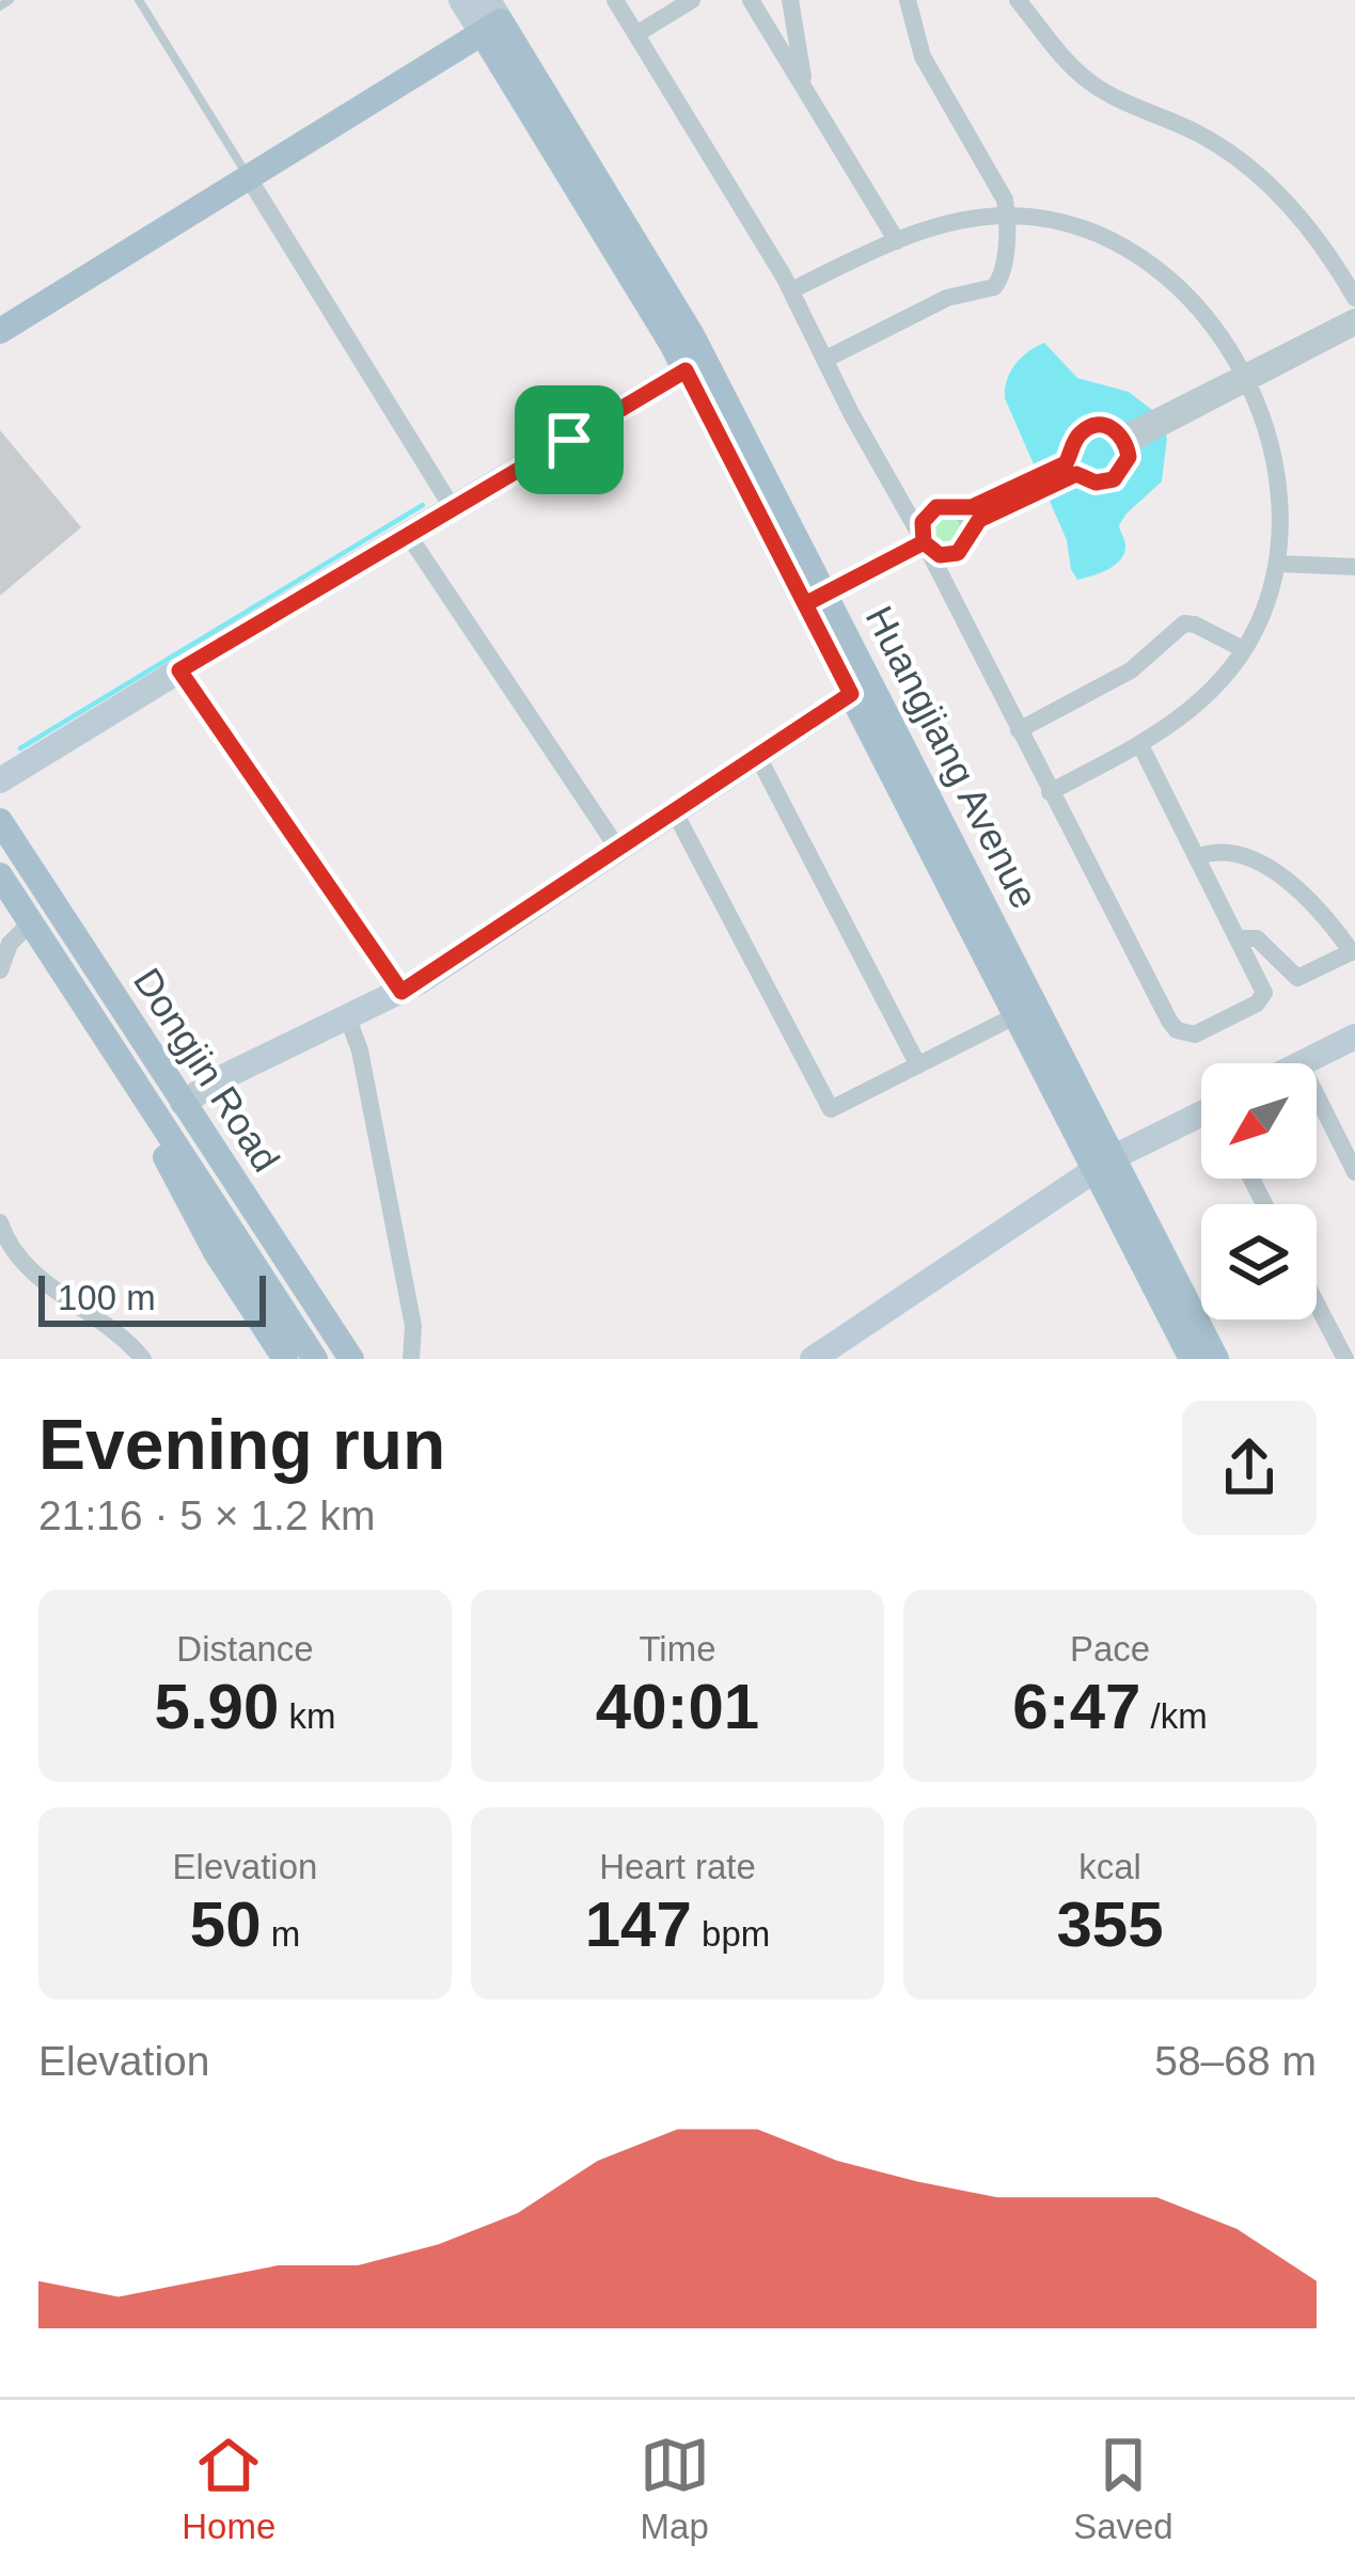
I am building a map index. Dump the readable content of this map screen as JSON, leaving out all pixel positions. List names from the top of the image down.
{
  "streets": {
    "main road": ["Huangjiang Avenue", "Dongjin Road"]
  },
  "scale_bar": "100 m",
  "north": "bottom left",
  "page": {
    "scale": "100 m",
    "heading": ["Evening run", "21:16 · 5 × 1.2 km"],
    "stats": [
      ["Distance", "5.90 km"],
      ["Time", "40:01"],
      ["Pace", "6:47 /km"],
      ["Elevation", "50 m"],
      ["Heart rate", "147 bpm"],
      ["kcal", "355"]
    ],
    "chart": ["Elevation", "58–68 m"],
    "tabs": ["Home", "Map", "Saved"]
  }
}
